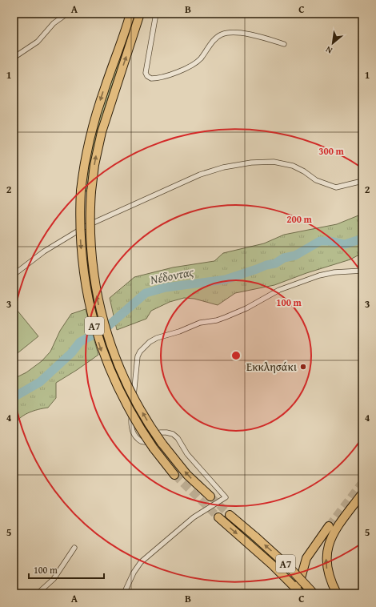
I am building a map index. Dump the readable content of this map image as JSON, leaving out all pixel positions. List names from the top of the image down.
{
  "streets": {
    "highway": ["Α7"]
  },
  "water": ["Νέδoντας"],
  "places": ["Εκκλησάκι"],
  "scale_bar": "100 m",
  "north": "bottom left",
  "grid": {
    "columns": ["A", "B", "C"],
    "rows": [
      "1",
      "2",
      "3",
      "4",
      "5"
    ]
  },
  "rings": ["300 m", "200 m", "100 m"]
}
